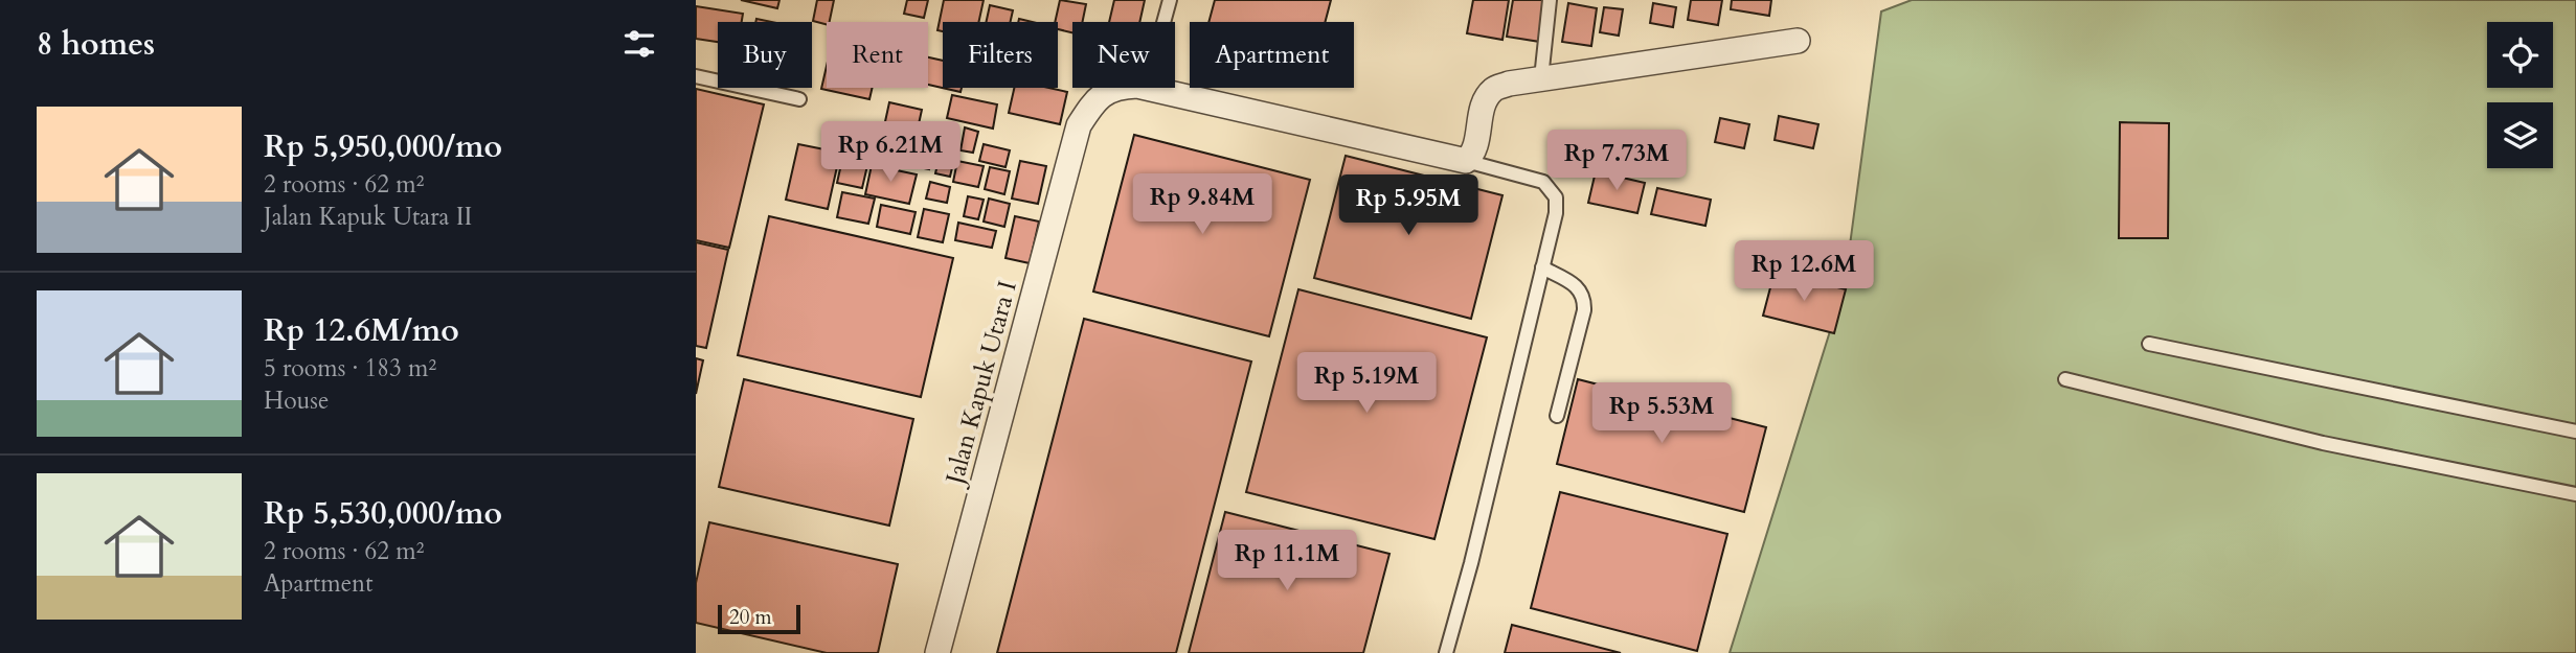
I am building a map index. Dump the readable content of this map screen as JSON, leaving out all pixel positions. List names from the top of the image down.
{
  "streets": {
    "street": ["Jalan Kapuk Utara I"]
  },
  "scale_bar": "20 m",
  "page": {
    "heading": "8 homes",
    "chip": [
      "Buy",
      "Rent",
      "Filters",
      "New",
      "Apartment"
    ],
    "list": [
      {
        "name": "Rp 5,950,000/mo",
        "note": "2 rooms · 62 m² · Jalan Kapuk Utara II"
      },
      {
        "name": "Rp 12.6M/mo",
        "note": "5 rooms · 183 m² · House"
      },
      {
        "name": "Rp 5,530,000/mo",
        "note": "2 rooms · 62 m² · Apartment"
      }
    ],
    "price": [
      "Rp 6.21M",
      "Rp 7.73M",
      "Rp 9.84M",
      "Rp 5.95M",
      "Rp 12.6M",
      "Rp 5.19M",
      "Rp 5.53M",
      "Rp 11.1M"
    ],
    "scale": "20 m"
  }
}
